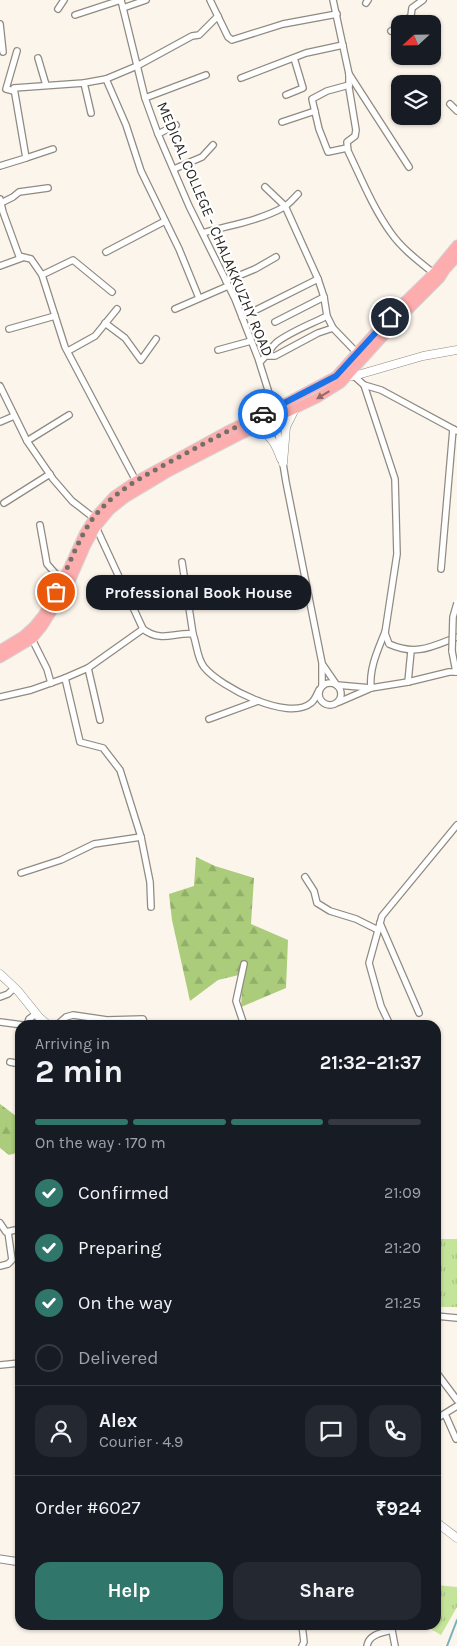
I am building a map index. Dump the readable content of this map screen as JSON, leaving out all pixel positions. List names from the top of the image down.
{
  "streets": {
    "street": ["MEDICAL COLLEGE - CHALAKKUZHY ROAD"]
  },
  "places": ["Professional Book House"],
  "north": "left",
  "page": {
    "bubble": "Professional Book House",
    "heading": ["2 min", "Arriving in", "21:32–21:37"],
    "panel": [
      "Alex",
      "Courier · 4.9",
      "Order #6027",
      "₹924"
    ],
    "bar": "On the way · 170 m",
    "list": [
      ["Confirmed", "21:09"],
      ["Preparing", "21:20"],
      ["On the way", "21:25"],
      "Delivered"
    ],
    "buttons": ["Help", "Share"]
  }
}
